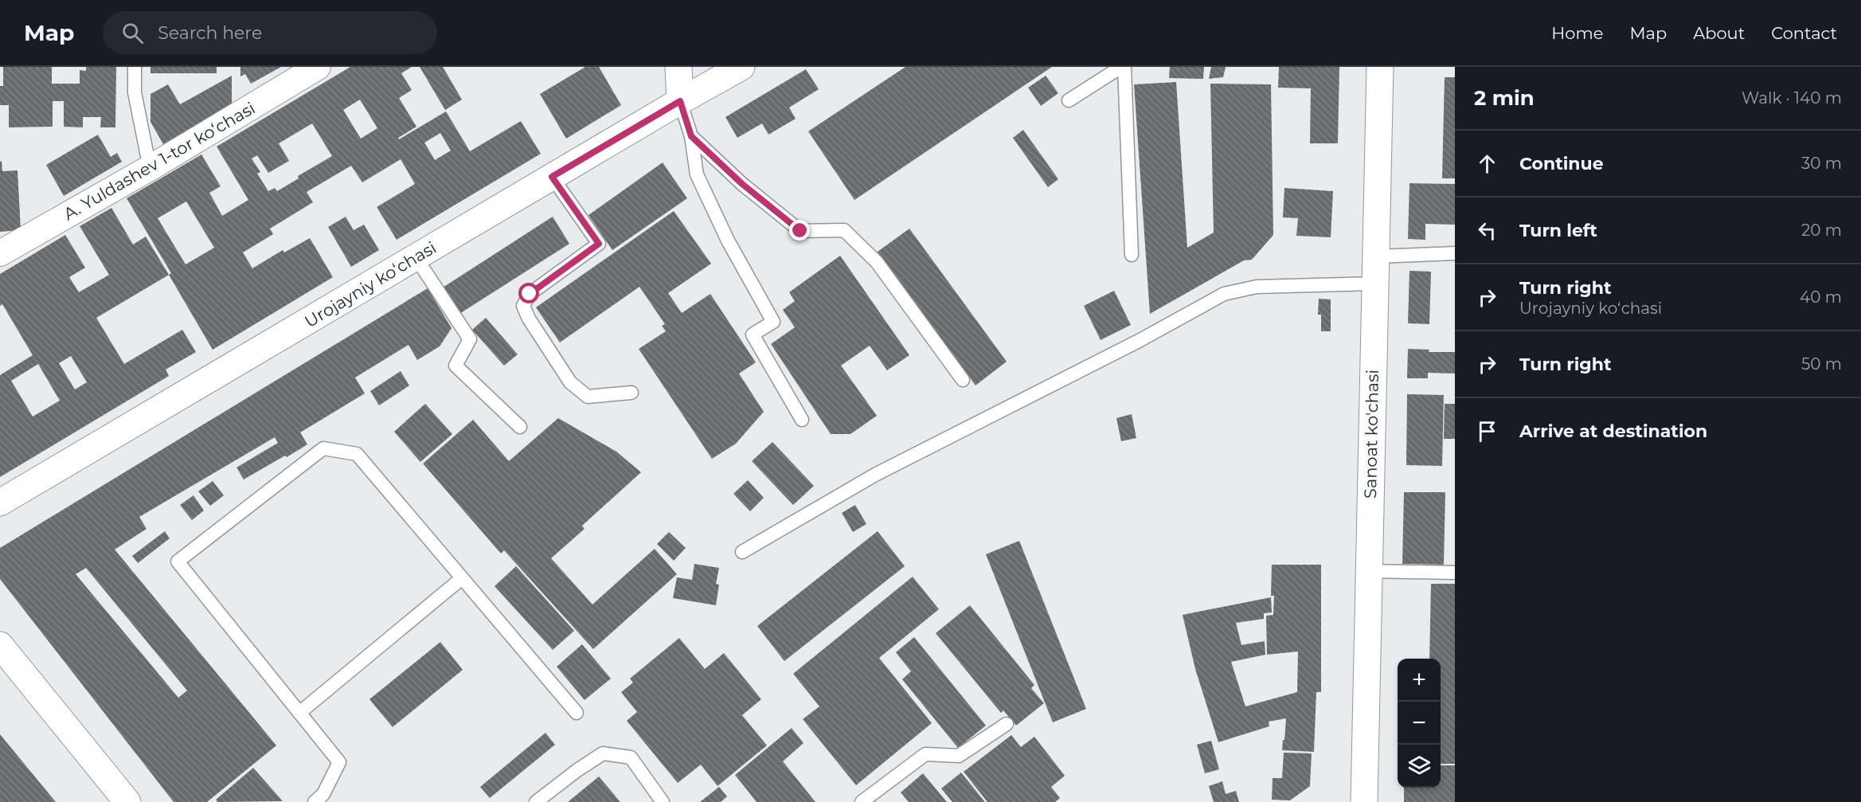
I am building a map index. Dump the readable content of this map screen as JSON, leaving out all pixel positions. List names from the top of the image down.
{
  "streets": {
    "main road": ["Urоjayniy koʻchasi", "Sanoat ko'chasi"],
    "street": ["A. Yuldashev 1-tor koʻchasi"]
  },
  "page": {
    "header": "Map",
    "search": "Search here",
    "nav": [
      "Home",
      "Map",
      "About",
      "Contact"
    ],
    "heading": ["2 min", "Walk · 140 m"],
    "list": [
      ["Continue", "30 m"],
      ["Turn left", "20 m"],
      ["Turn right", "Urоjayniy koʻchasi", "40 m"],
      ["Turn right", "50 m"],
      "Arrive at destination"
    ],
    "map_buttons": ["+", "−"]
  }
}
